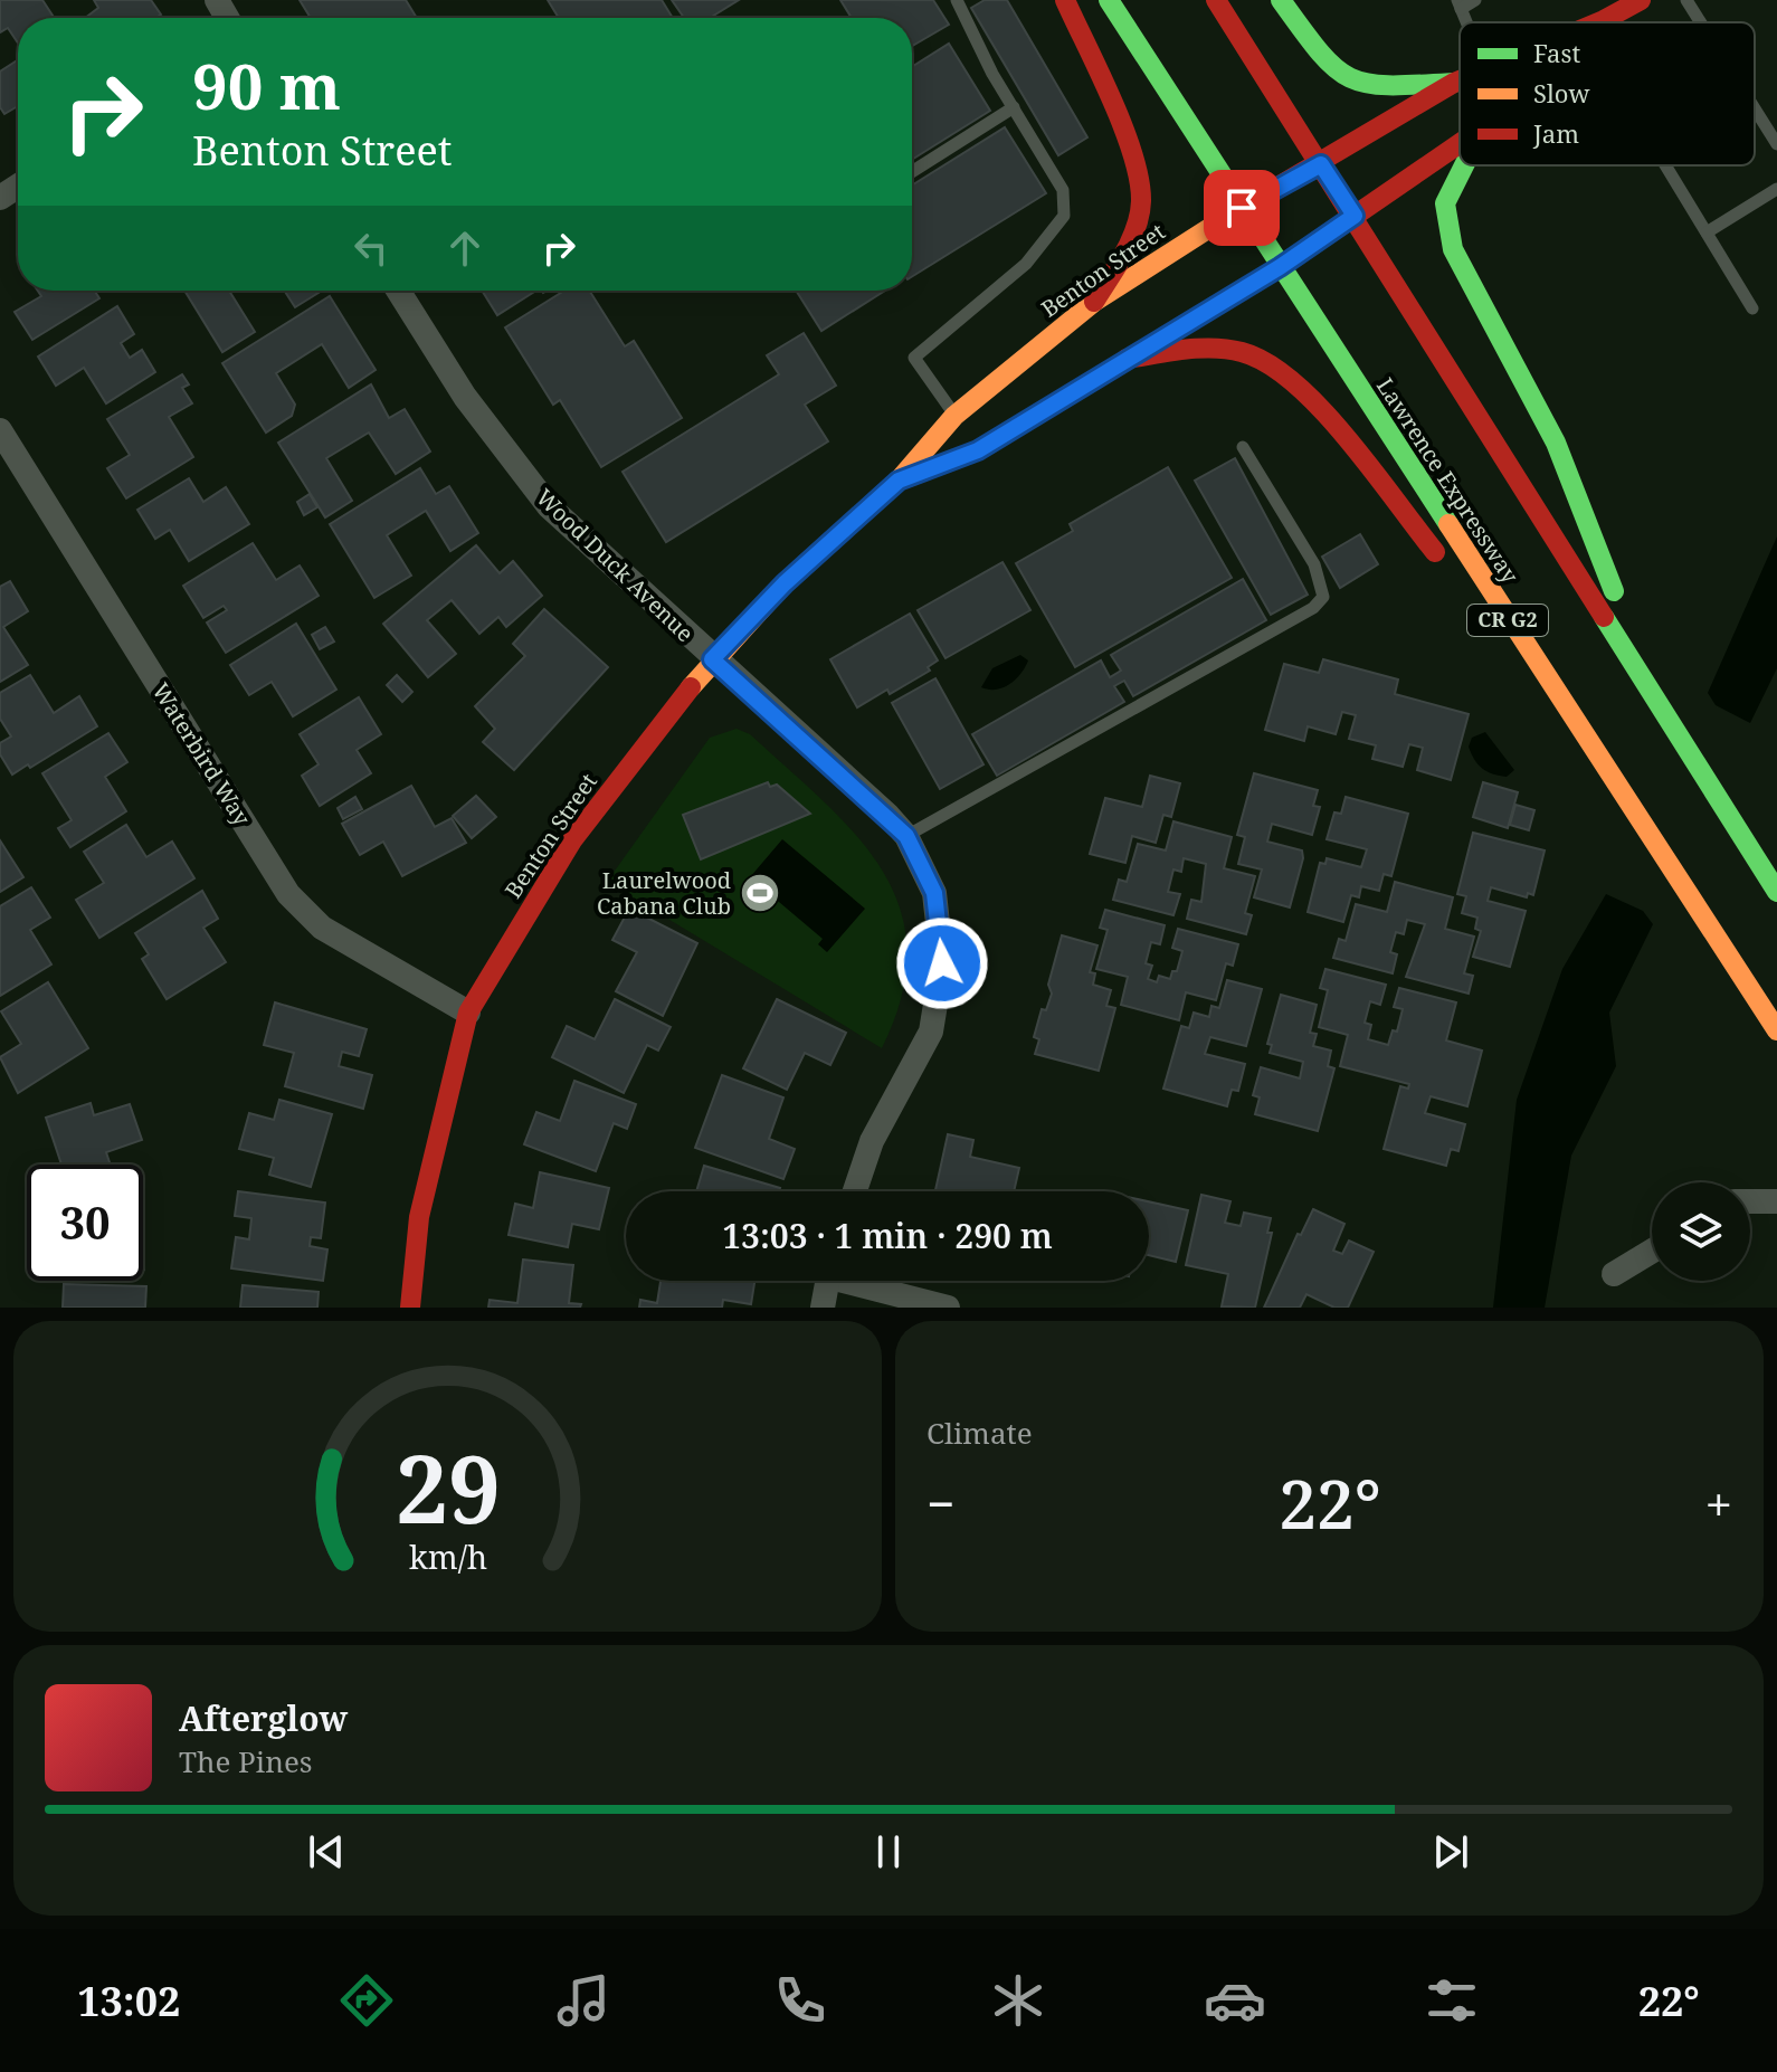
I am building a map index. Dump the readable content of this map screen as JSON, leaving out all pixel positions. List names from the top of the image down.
{
  "streets": {
    "main road": ["Benton Street", "Lawrence Expressway", "CR G2"],
    "street": ["Wood Duck Avenue", "Waterbird Way"]
  },
  "crossings": [
    ["Benton Street", "Lawrence Expressway"],
    ["Benton Street", "Wood Duck Avenue"],
    ["Benton Street", "Waterbird Way"]
  ],
  "places": {
    "sports": ["Laurelwood Cabana Club"]
  },
  "legend": ["Fast", "Slow", "Jam"],
  "page": {
    "turn": ["90 m", "Benton Street"],
    "limit": "30",
    "trip": "13:03 · 1 min · 290 m",
    "tile": "Climate",
    "heat": ["−", "22°", "+"],
    "song": ["Afterglow", "The Pines"],
    "tabs": ["13:02", "22°"],
    "gauge": ["29", "km/h"]
  }
}
